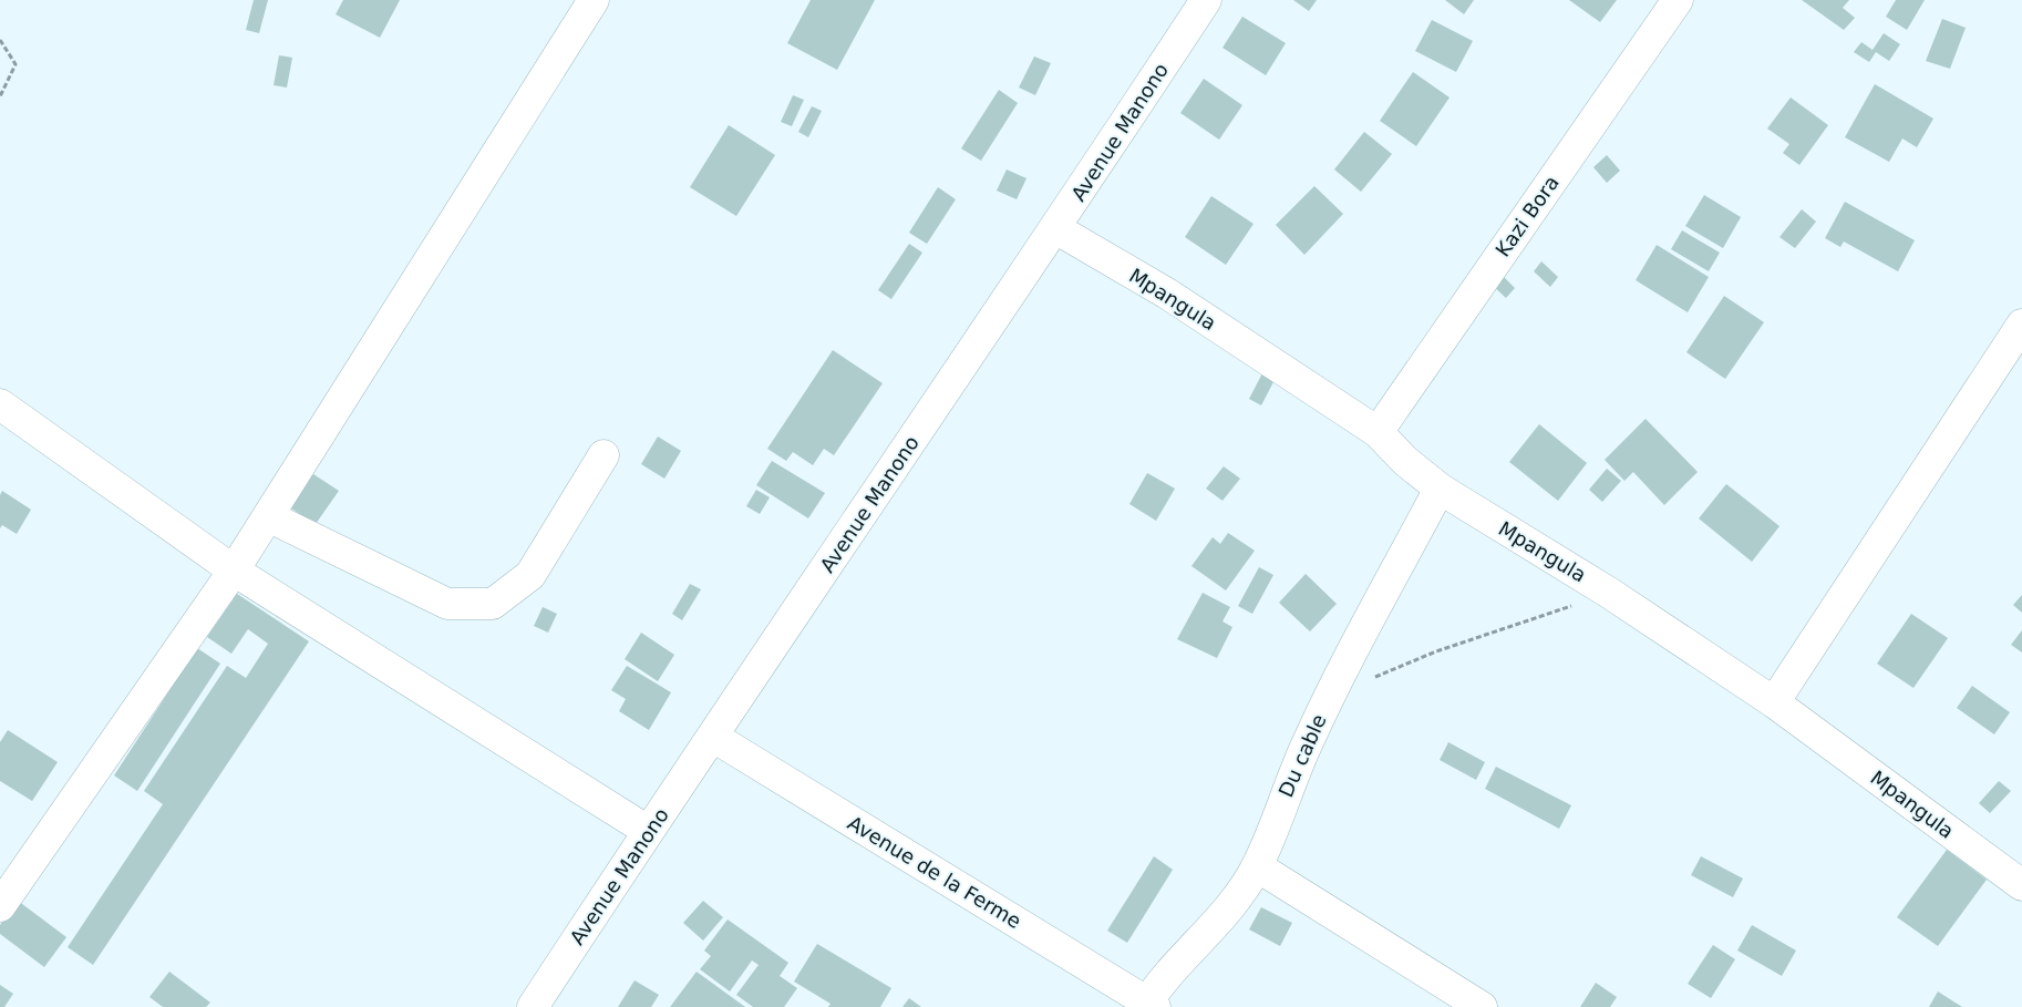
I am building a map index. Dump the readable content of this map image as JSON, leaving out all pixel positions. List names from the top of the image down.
{
  "streets": {
    "street": [
      "Avenue Manono",
      "Kazi Bora",
      "Mpangula",
      "Du cable",
      "Avenue de la Ferme"
    ]
  },
  "crossings": [
    ["Avenue Manono", "Mpangula"],
    ["Avenue Manono", "Avenue de la Ferme"],
    ["Kazi Bora", "Mpangula"],
    ["Mpangula", "Du cable"],
    ["Du cable", "Avenue de la Ferme"]
  ]
}
